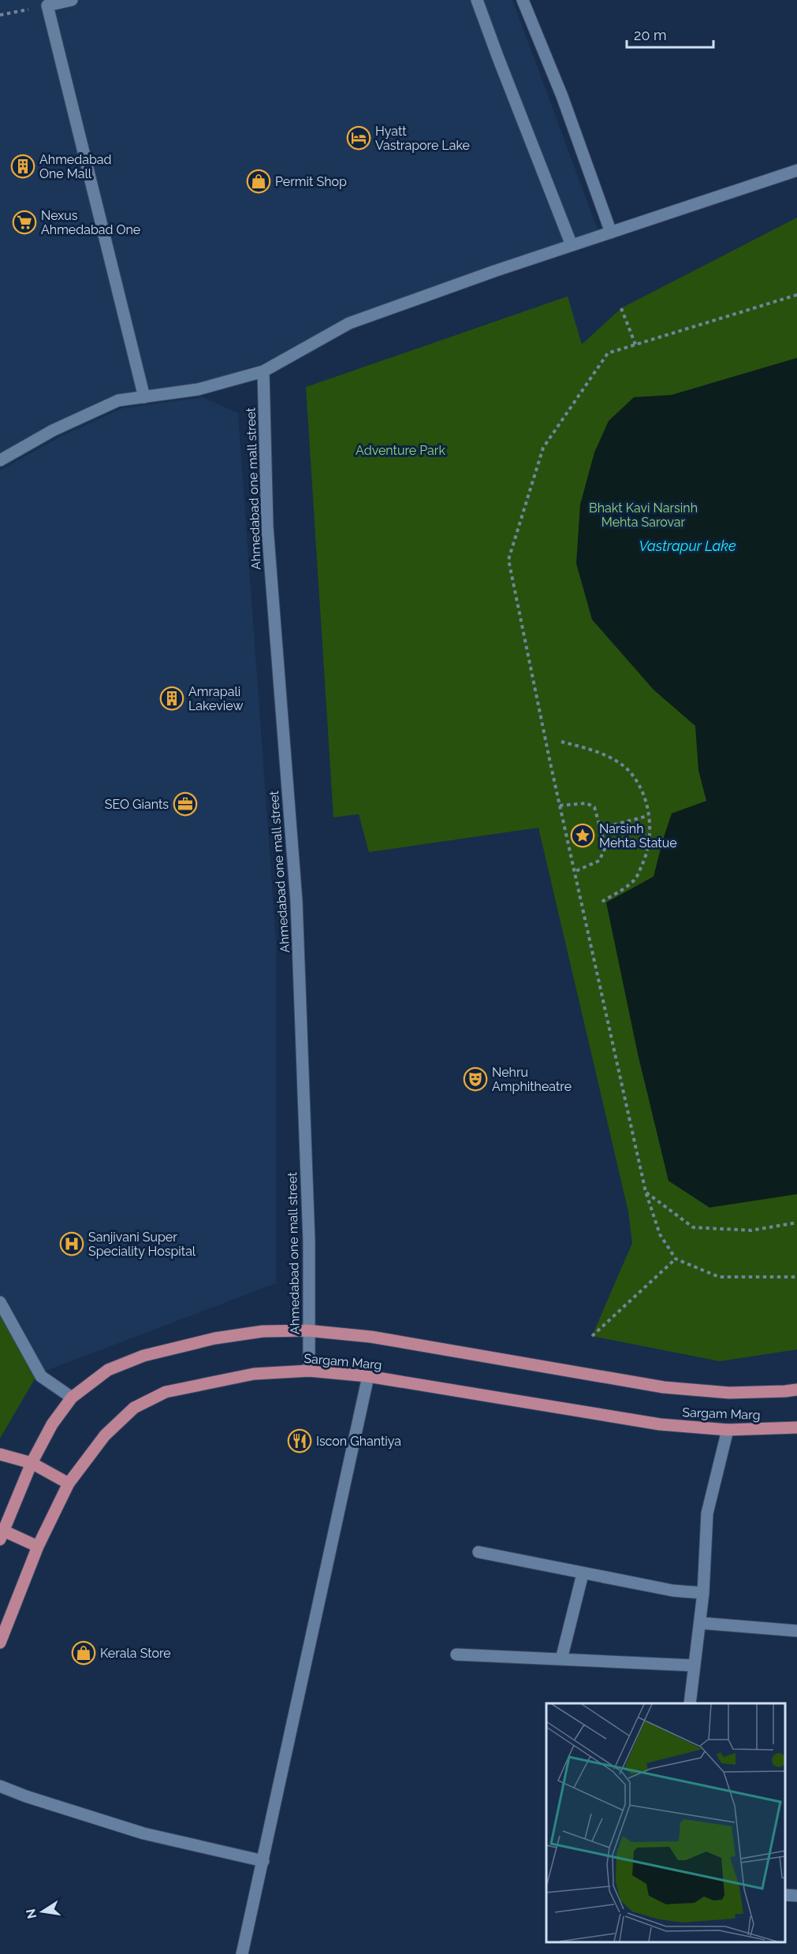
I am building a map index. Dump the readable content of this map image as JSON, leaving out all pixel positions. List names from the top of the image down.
{
  "streets": {
    "main road": ["Sargam Marg"],
    "street": ["Ahmedabad one mall street"]
  },
  "crossings": [
    ["Ahmedabad one mall street", "Sargam Marg"]
  ],
  "water": ["Vastrapur Lake"],
  "parks": ["Adventure Park", "Bhakt Kavi Narsinh Mehta Sarovar"],
  "places": {
    "hotel": ["Hyatt Vastrapore Lake"],
    "building": ["Ahmedabad One Mall", "Amrapali Lakeview"],
    "shop": ["Permit Shop", "Kerala Store"],
    "supermarket": ["Nexus Ahmedabad One"],
    "office": ["SEO Giants"],
    "place": ["Narsinh Mehta Statue"],
    "theatre": ["Nehru Amphitheatre"],
    "hospital": ["Sanjivani Super Speciality Hospital"],
    "restaurant": ["Iscon Ghantiya"]
  },
  "scale_bar": "20 m",
  "north": "left"
}
